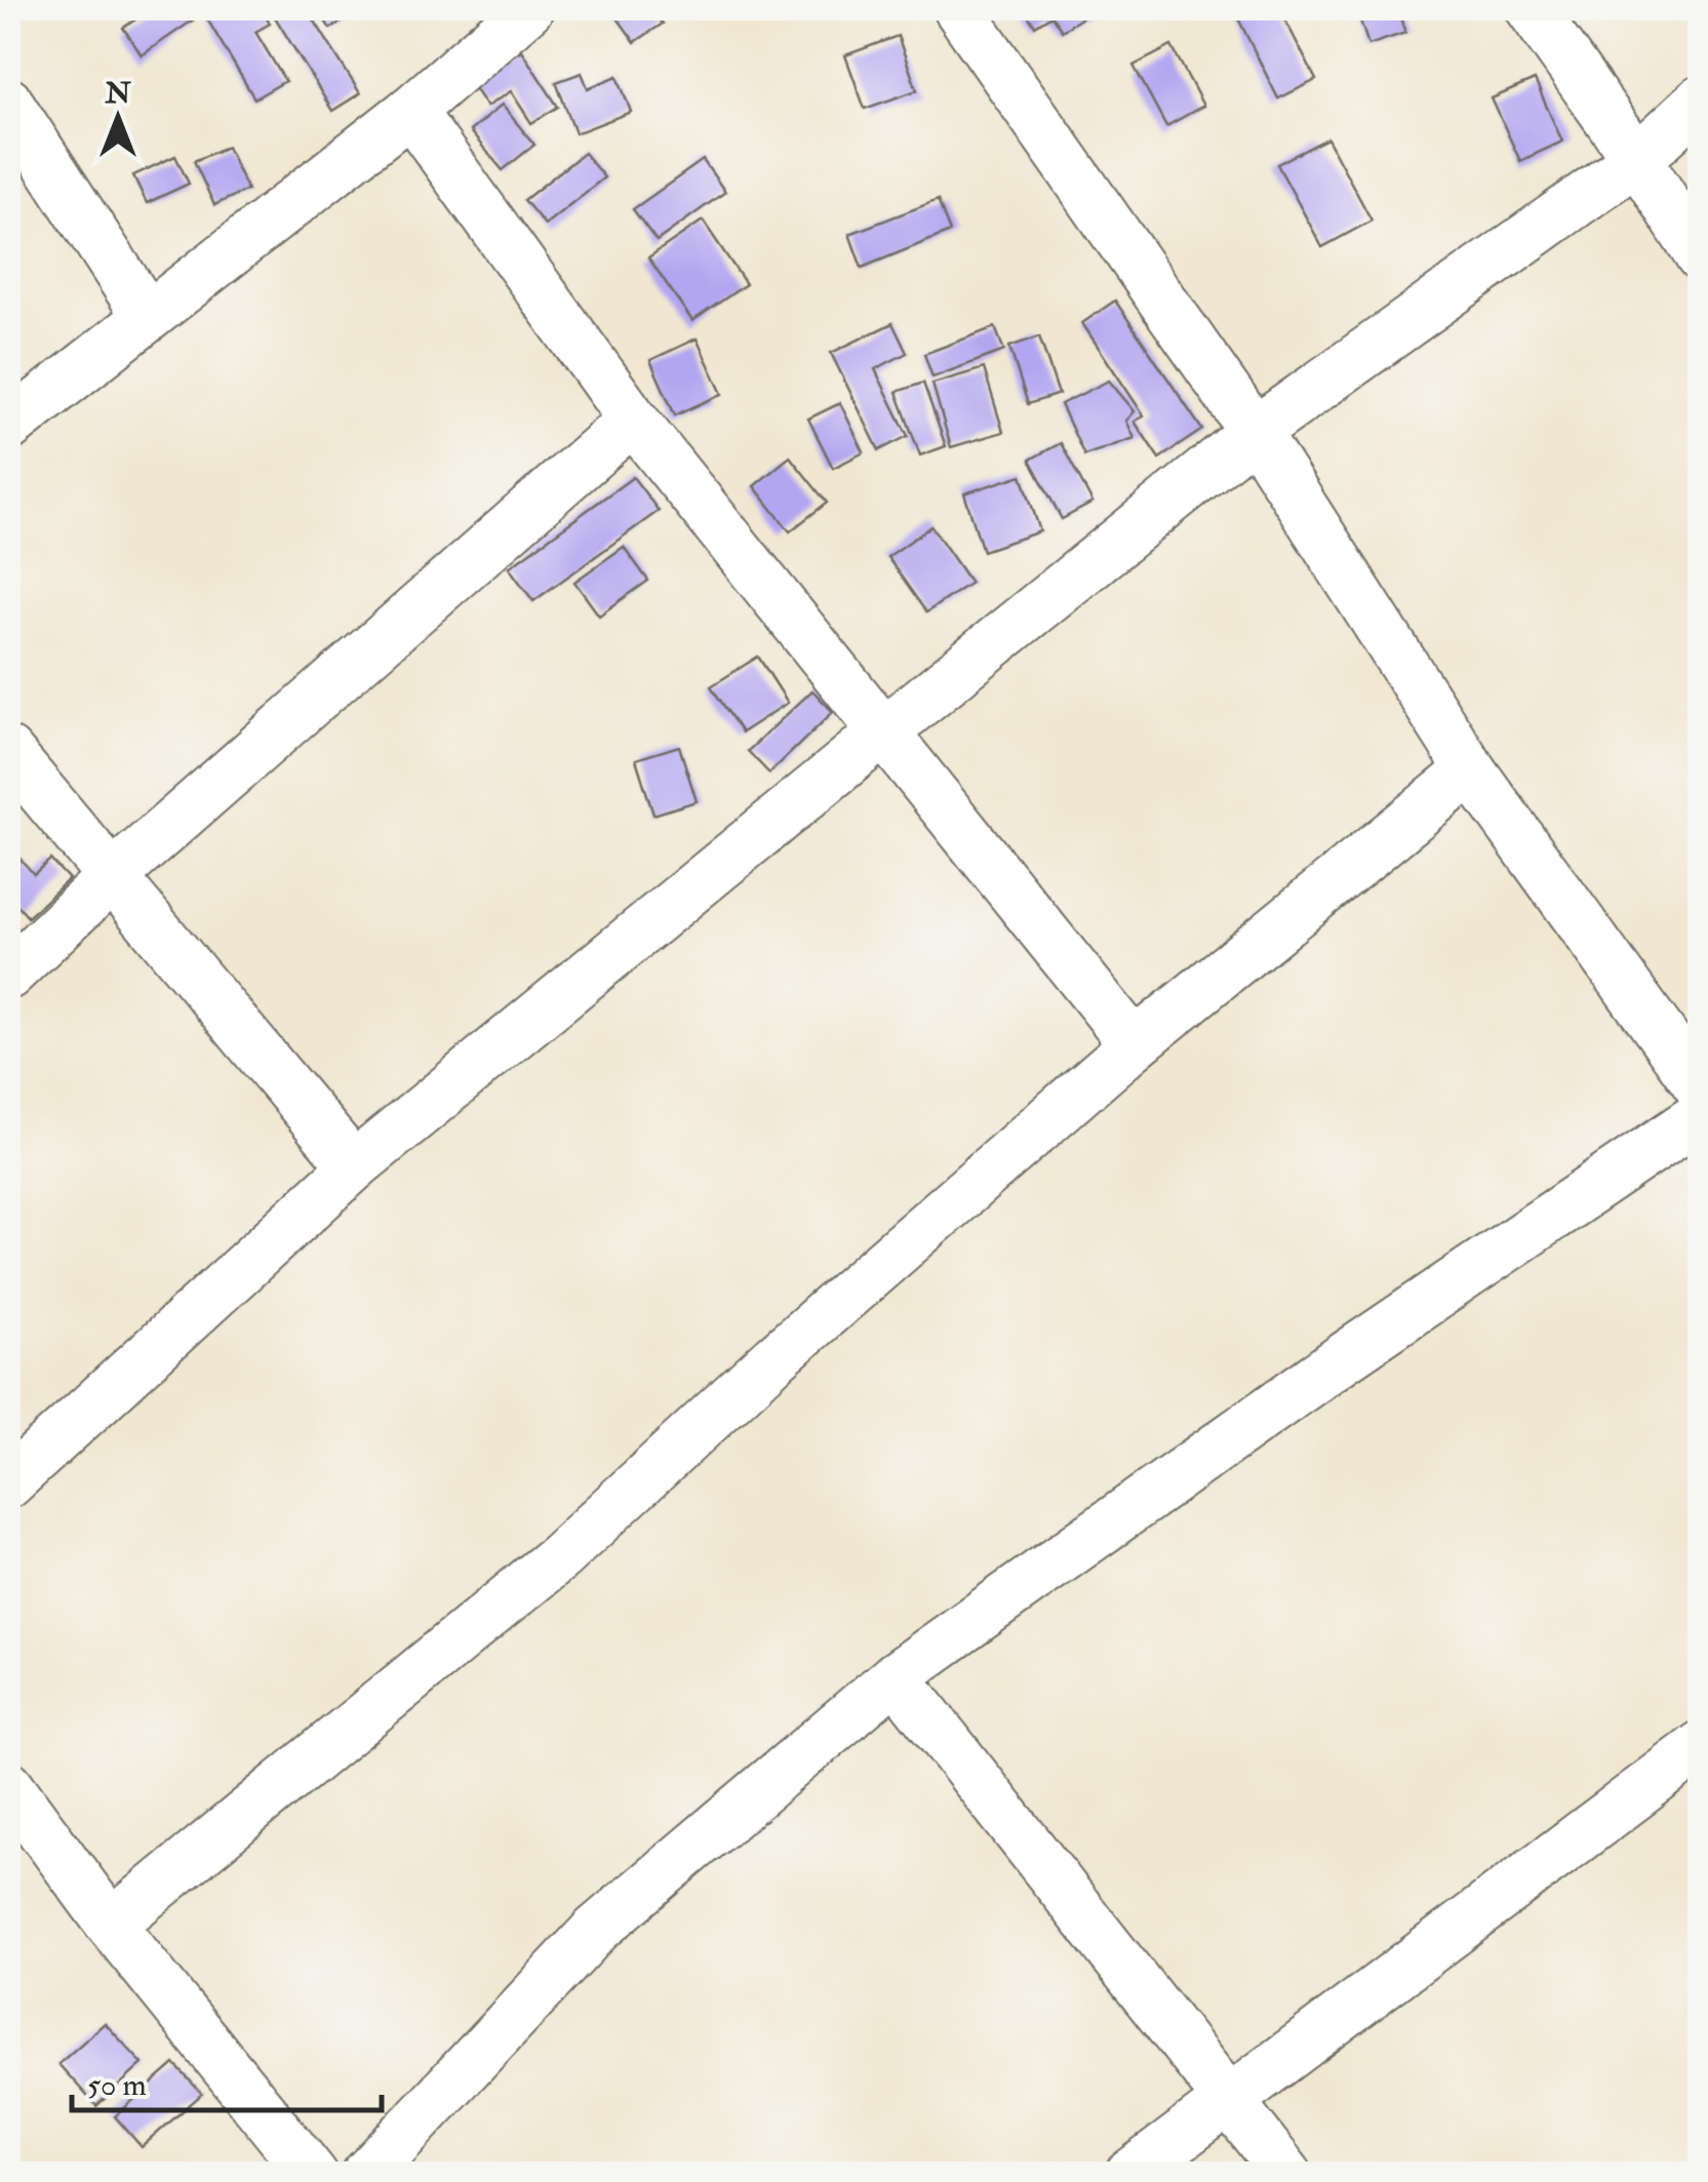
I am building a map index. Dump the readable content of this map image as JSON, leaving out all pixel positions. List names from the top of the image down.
{
  "scale_bar": "50 m",
  "north": "top"
}
